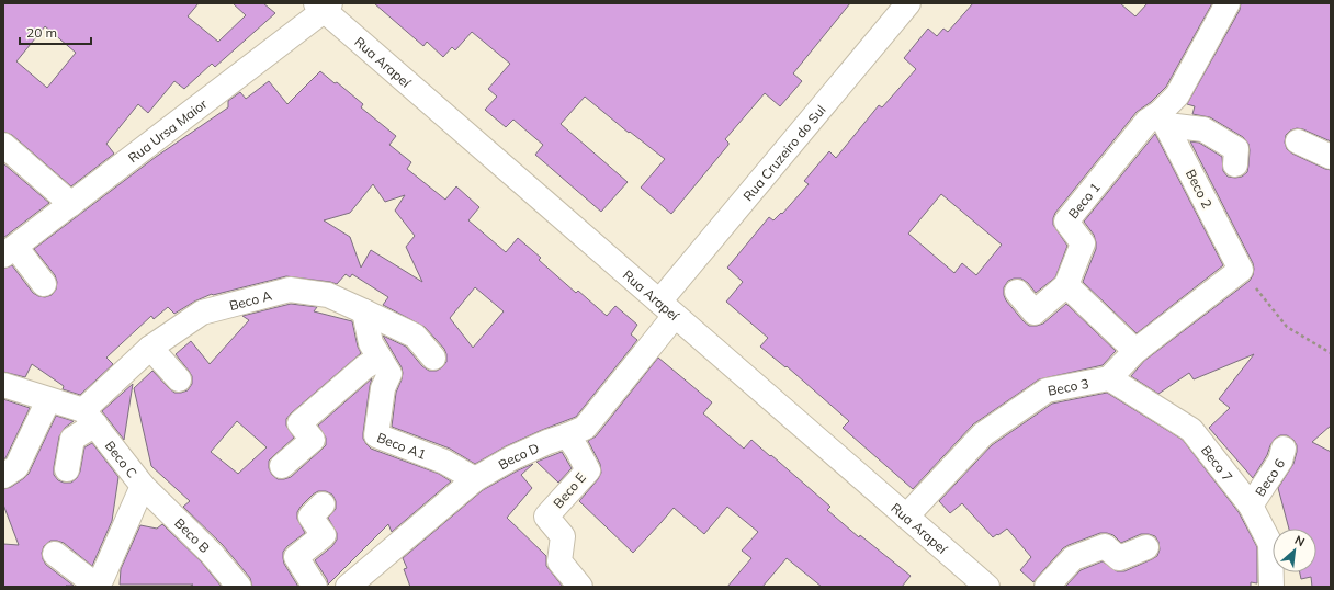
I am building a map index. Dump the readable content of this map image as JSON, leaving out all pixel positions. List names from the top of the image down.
{
  "streets": {
    "street": [
      "Rua Arapeí",
      "Rua Ursa Maior",
      "Rua Cruzeiro do Sul",
      "Beco 2",
      "Beco 1",
      "Beco A",
      "Beco 3",
      "Beco A1",
      "Beco D",
      "Beco C",
      "Beco 7",
      "Beco 6",
      "Beco E",
      "Beco B"
    ]
  },
  "crossings": [
    ["Rua Arapeí", "Rua Ursa Maior"],
    ["Rua Arapeí", "Rua Cruzeiro do Sul"],
    ["Rua Arapeí", "Beco 3"],
    ["Rua Arapeí", "Beco D"],
    ["Rua Cruzeiro do Sul", "Beco D"],
    ["Beco 2", "Beco 1"],
    ["Beco A", "Beco A1"],
    ["Beco A", "Beco C"],
    ["Beco 3", "Beco 7"],
    ["Beco A1", "Beco D"],
    ["Beco D", "Beco E"],
    ["Beco C", "Beco B"],
    ["Beco 7", "Beco 6"]
  ],
  "scale_bar": "20 m",
  "north": "top right"
}
